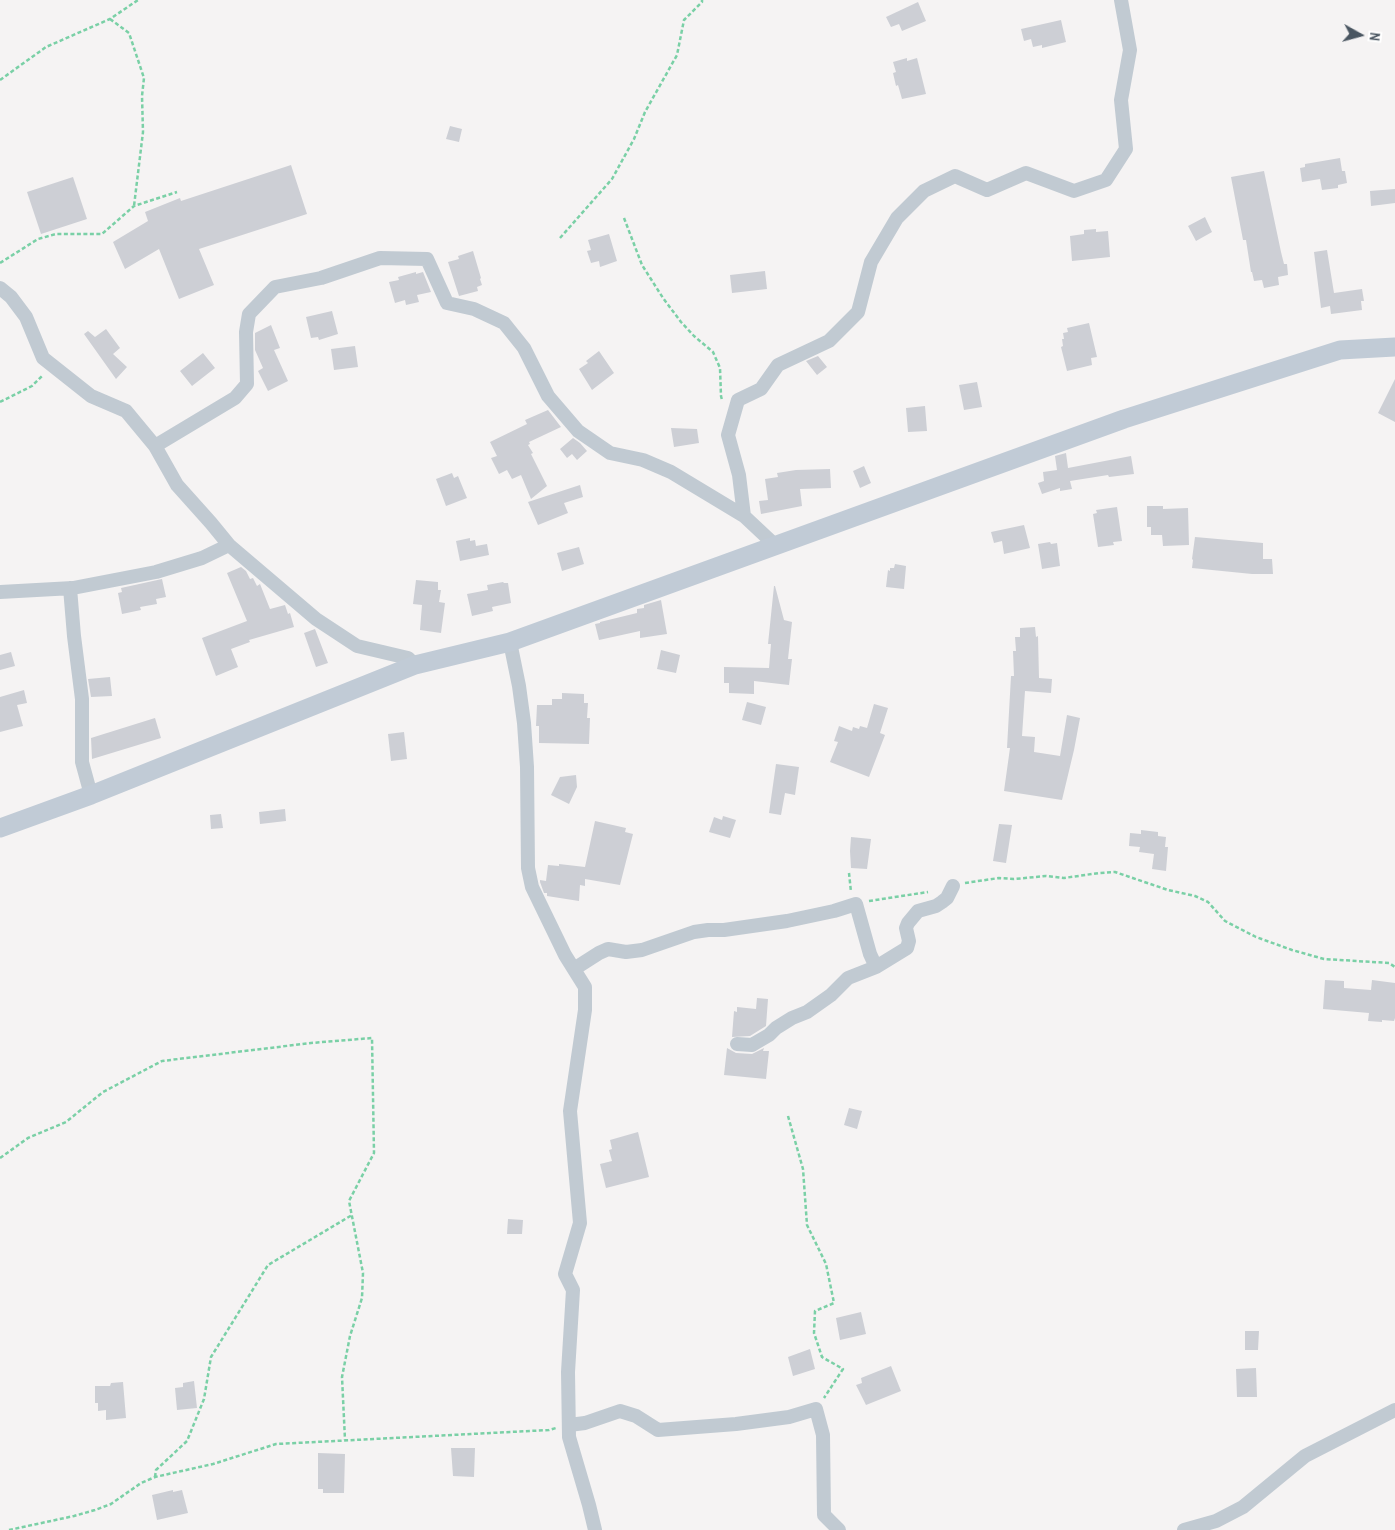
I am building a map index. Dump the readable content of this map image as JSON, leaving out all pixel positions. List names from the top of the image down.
{
  "north": "right"
}
